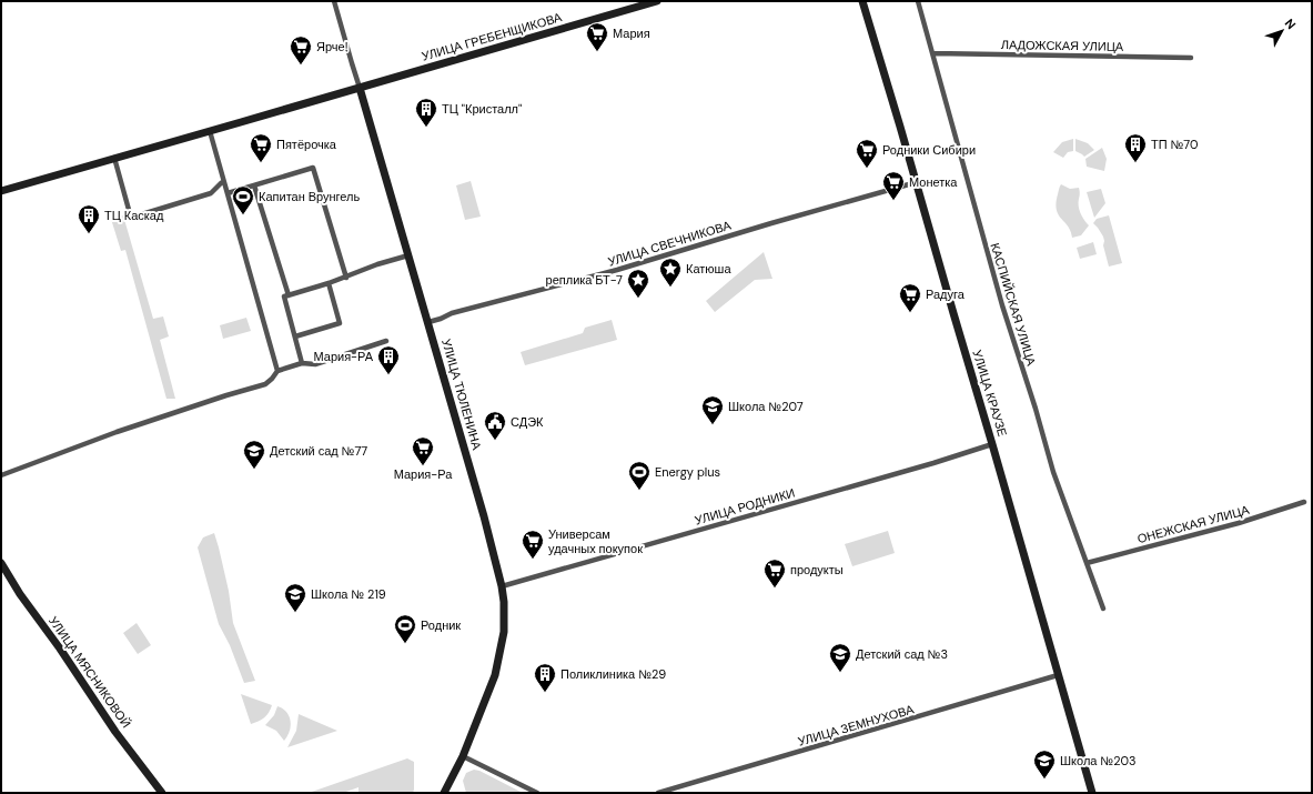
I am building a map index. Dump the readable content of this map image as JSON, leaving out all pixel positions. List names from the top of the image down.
{
  "streets": {
    "street": [
      "УЛИЦА ГРЕБЕНЩИКОВА",
      "ЛАДОЖСКАЯ УЛИЦА",
      "УЛИЦА СВЕЧНИКОВА",
      "КАСПИЙСКАЯ УЛИЦА",
      "УЛИЦА КРАУЗЕ",
      "УЛИЦА ТЮЛЕНИНА",
      "УЛИЦА РОДНИКИ",
      "ОНЕЖСКАЯ УЛИЦА",
      "УЛИЦА МЯСНИКОВОЙ",
      "УЛИЦА ЗЕМНУХОВА"
    ]
  },
  "crossings": [
    ["УЛИЦА ГРЕБЕНЩИКОВА", "УЛИЦА ТЮЛЕНИНА"],
    ["ЛАДОЖСКАЯ УЛИЦА", "КАСПИЙСКАЯ УЛИЦА"],
    ["УЛИЦА СВЕЧНИКОВА", "УЛИЦА КРАУЗЕ"],
    ["УЛИЦА СВЕЧНИКОВА", "УЛИЦА ТЮЛЕНИНА"],
    ["КАСПИЙСКАЯ УЛИЦА", "ОНЕЖСКАЯ УЛИЦА"],
    ["УЛИЦА КРАУЗЕ", "УЛИЦА РОДНИКИ"],
    ["УЛИЦА КРАУЗЕ", "УЛИЦА ЗЕМНУХОВА"],
    ["УЛИЦА ТЮЛЕНИНА", "УЛИЦА РОДНИКИ"]
  ],
  "places": {
    "supermarket": [
      "Мария",
      "Ярче!",
      "Пятёрочка",
      "Родники Сибири",
      "Монетка",
      "Радуга",
      "Мария-Ра",
      "Универсам удачных покупок",
      "продукты"
    ],
    "building": [
      "ТЦ \"Кристалл\"",
      "ТП №70",
      "ТЦ Каскад",
      "Мария-РА",
      "Поликлиника №29"
    ],
    "sports": ["Капитан Врунгель", "Energy plus", "Родник"],
    "place": ["Катюша", "реплика БТ-7"],
    "school or university": [
      "Школа №207",
      "Детский сад №77",
      "Школа № 219",
      "Детский сад №3",
      "Школа №203"
    ],
    "public building": ["СДЭК"]
  },
  "north": "top right"
}
